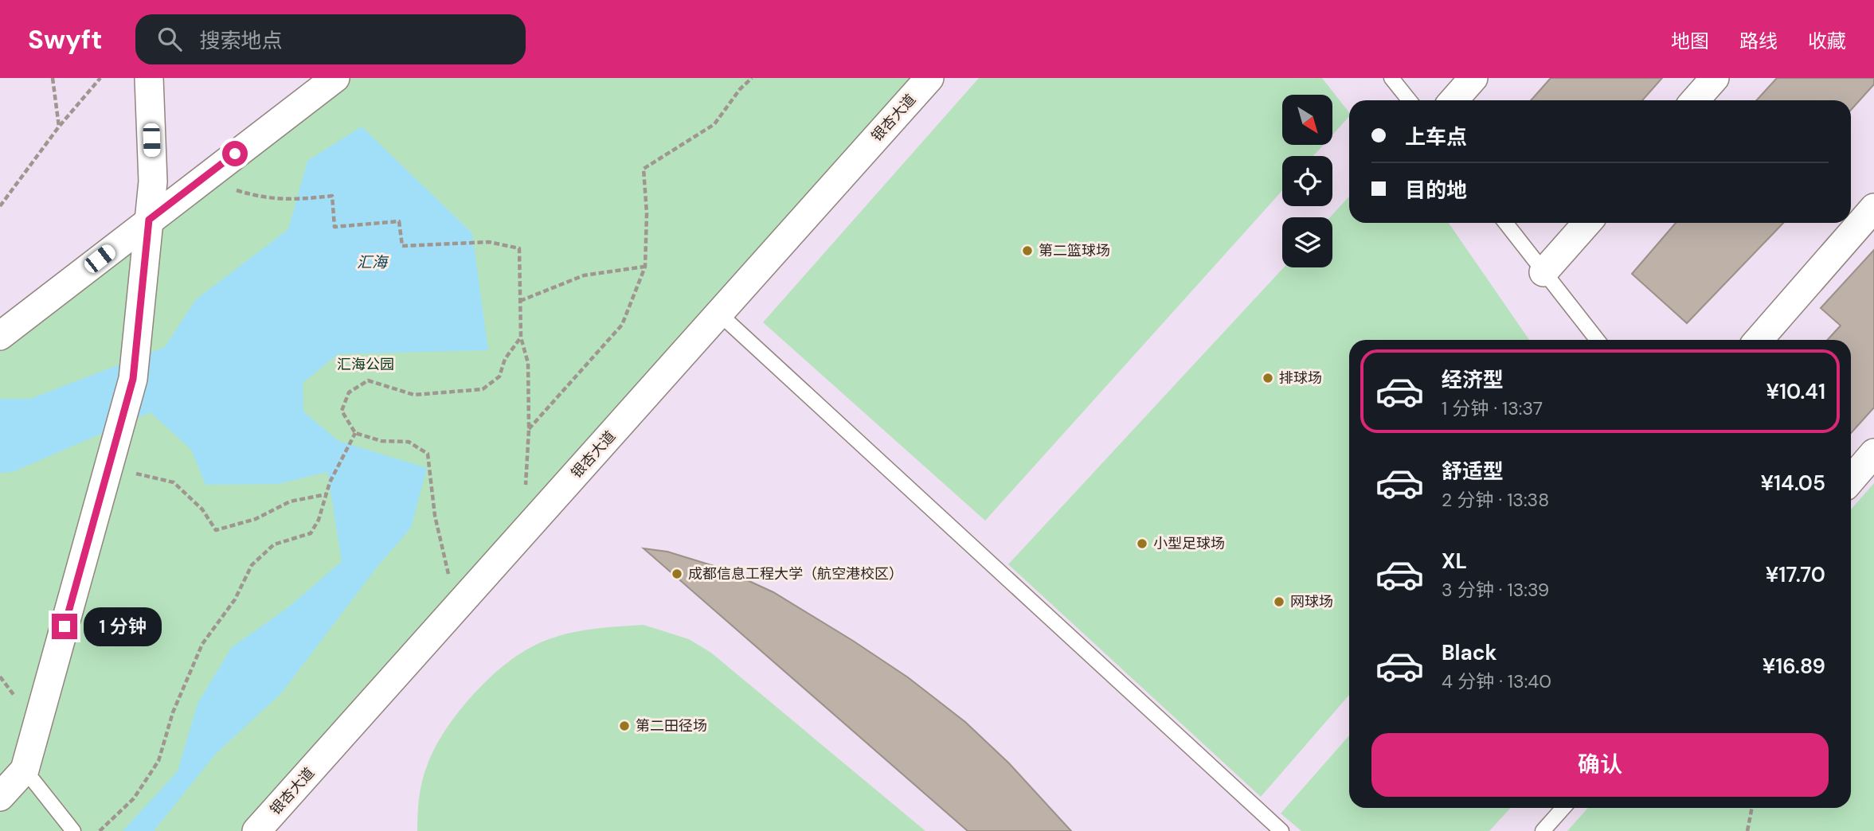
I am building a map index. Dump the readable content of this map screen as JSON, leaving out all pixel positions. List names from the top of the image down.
{
  "streets": {
    "street": ["银杏大道"]
  },
  "water": ["汇海"],
  "parks": ["汇海公园"],
  "places": [
    "第二篮球场",
    "排球场",
    "小型足球场",
    "成都信息工程大学（航空港校区）",
    "网球场",
    "第二田径场"
  ],
  "north": "bottom right",
  "page": {
    "header": "Swyft",
    "search": "搜索地点",
    "nav": ["地图", "路线", "收藏"],
    "banner": ["上车点", "目的地"],
    "list": [
      {
        "name": "经济型",
        "note": "1 分钟 · 13:37",
        "value": "¥10.41"
      },
      {
        "name": "舒适型",
        "note": "2 分钟 · 13:38",
        "value": "¥14.05"
      },
      {
        "name": "XL",
        "note": "3 分钟 · 13:39",
        "value": "¥17.70"
      },
      {
        "name": "Black",
        "note": "4 分钟 · 13:40",
        "value": "¥16.89"
      }
    ],
    "bubble": "1 分钟",
    "buttons": "确认"
  }
}
